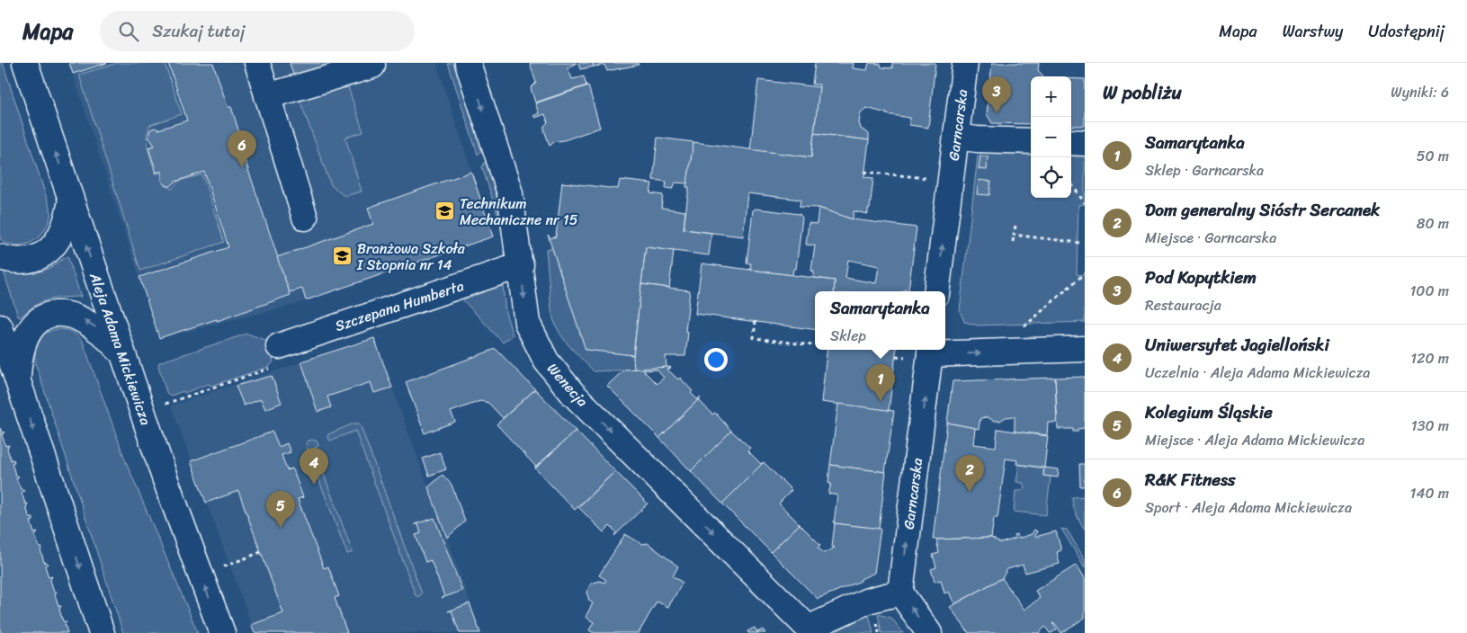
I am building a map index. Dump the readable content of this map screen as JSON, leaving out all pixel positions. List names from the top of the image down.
{
  "streets": {
    "street": [
      "Garncarska",
      "Szczepana Humberta",
      "Aleja Adama Mickiewicza",
      "Wenecja"
    ]
  },
  "crossings": [
    ["Garncarska", "Wenecja"],
    ["Szczepana Humberta", "Wenecja"]
  ],
  "one_way": ["Garncarska", "Wenecja"],
  "places": {
    "school or university": ["Technikum Mechaniczne nr 15", "Branżowa Szkoła I Stopnia nr 14"]
  },
  "page": {
    "header": "Mapa",
    "search": "Szukaj tutaj",
    "nav": ["Mapa", "Warstwy", "Udostępnij"],
    "heading": ["W pobliżu", "Wyniki: 6"],
    "map_buttons": ["+", "−"],
    "pins": [
      "3",
      "6",
      "1",
      "4",
      "2",
      "5"
    ],
    "list": [
      {
        "mark": "1",
        "name": "Samarytanka",
        "note": "Sklep · Garncarska",
        "value": "50 m"
      },
      {
        "mark": "2",
        "name": "Dom generalny Sióstr Sercanek",
        "note": "Miejsce · Garncarska",
        "value": "80 m"
      },
      {
        "mark": "3",
        "name": "Pod Kopytkiem",
        "note": "Restauracja",
        "value": "100 m"
      },
      {
        "mark": "4",
        "name": "Uniwersytet Jagielloński",
        "note": "Uczelnia · Aleja Adama Mickiewicza",
        "value": "120 m"
      },
      {
        "mark": "5",
        "name": "Kolegium Śląskie",
        "note": "Miejsce · Aleja Adama Mickiewicza",
        "value": "130 m"
      },
      {
        "mark": "6",
        "name": "R&K Fitness",
        "note": "Sport · Aleja Adama Mickiewicza",
        "value": "140 m"
      }
    ],
    "popup": ["Samarytanka", "Sklep"]
  }
}
